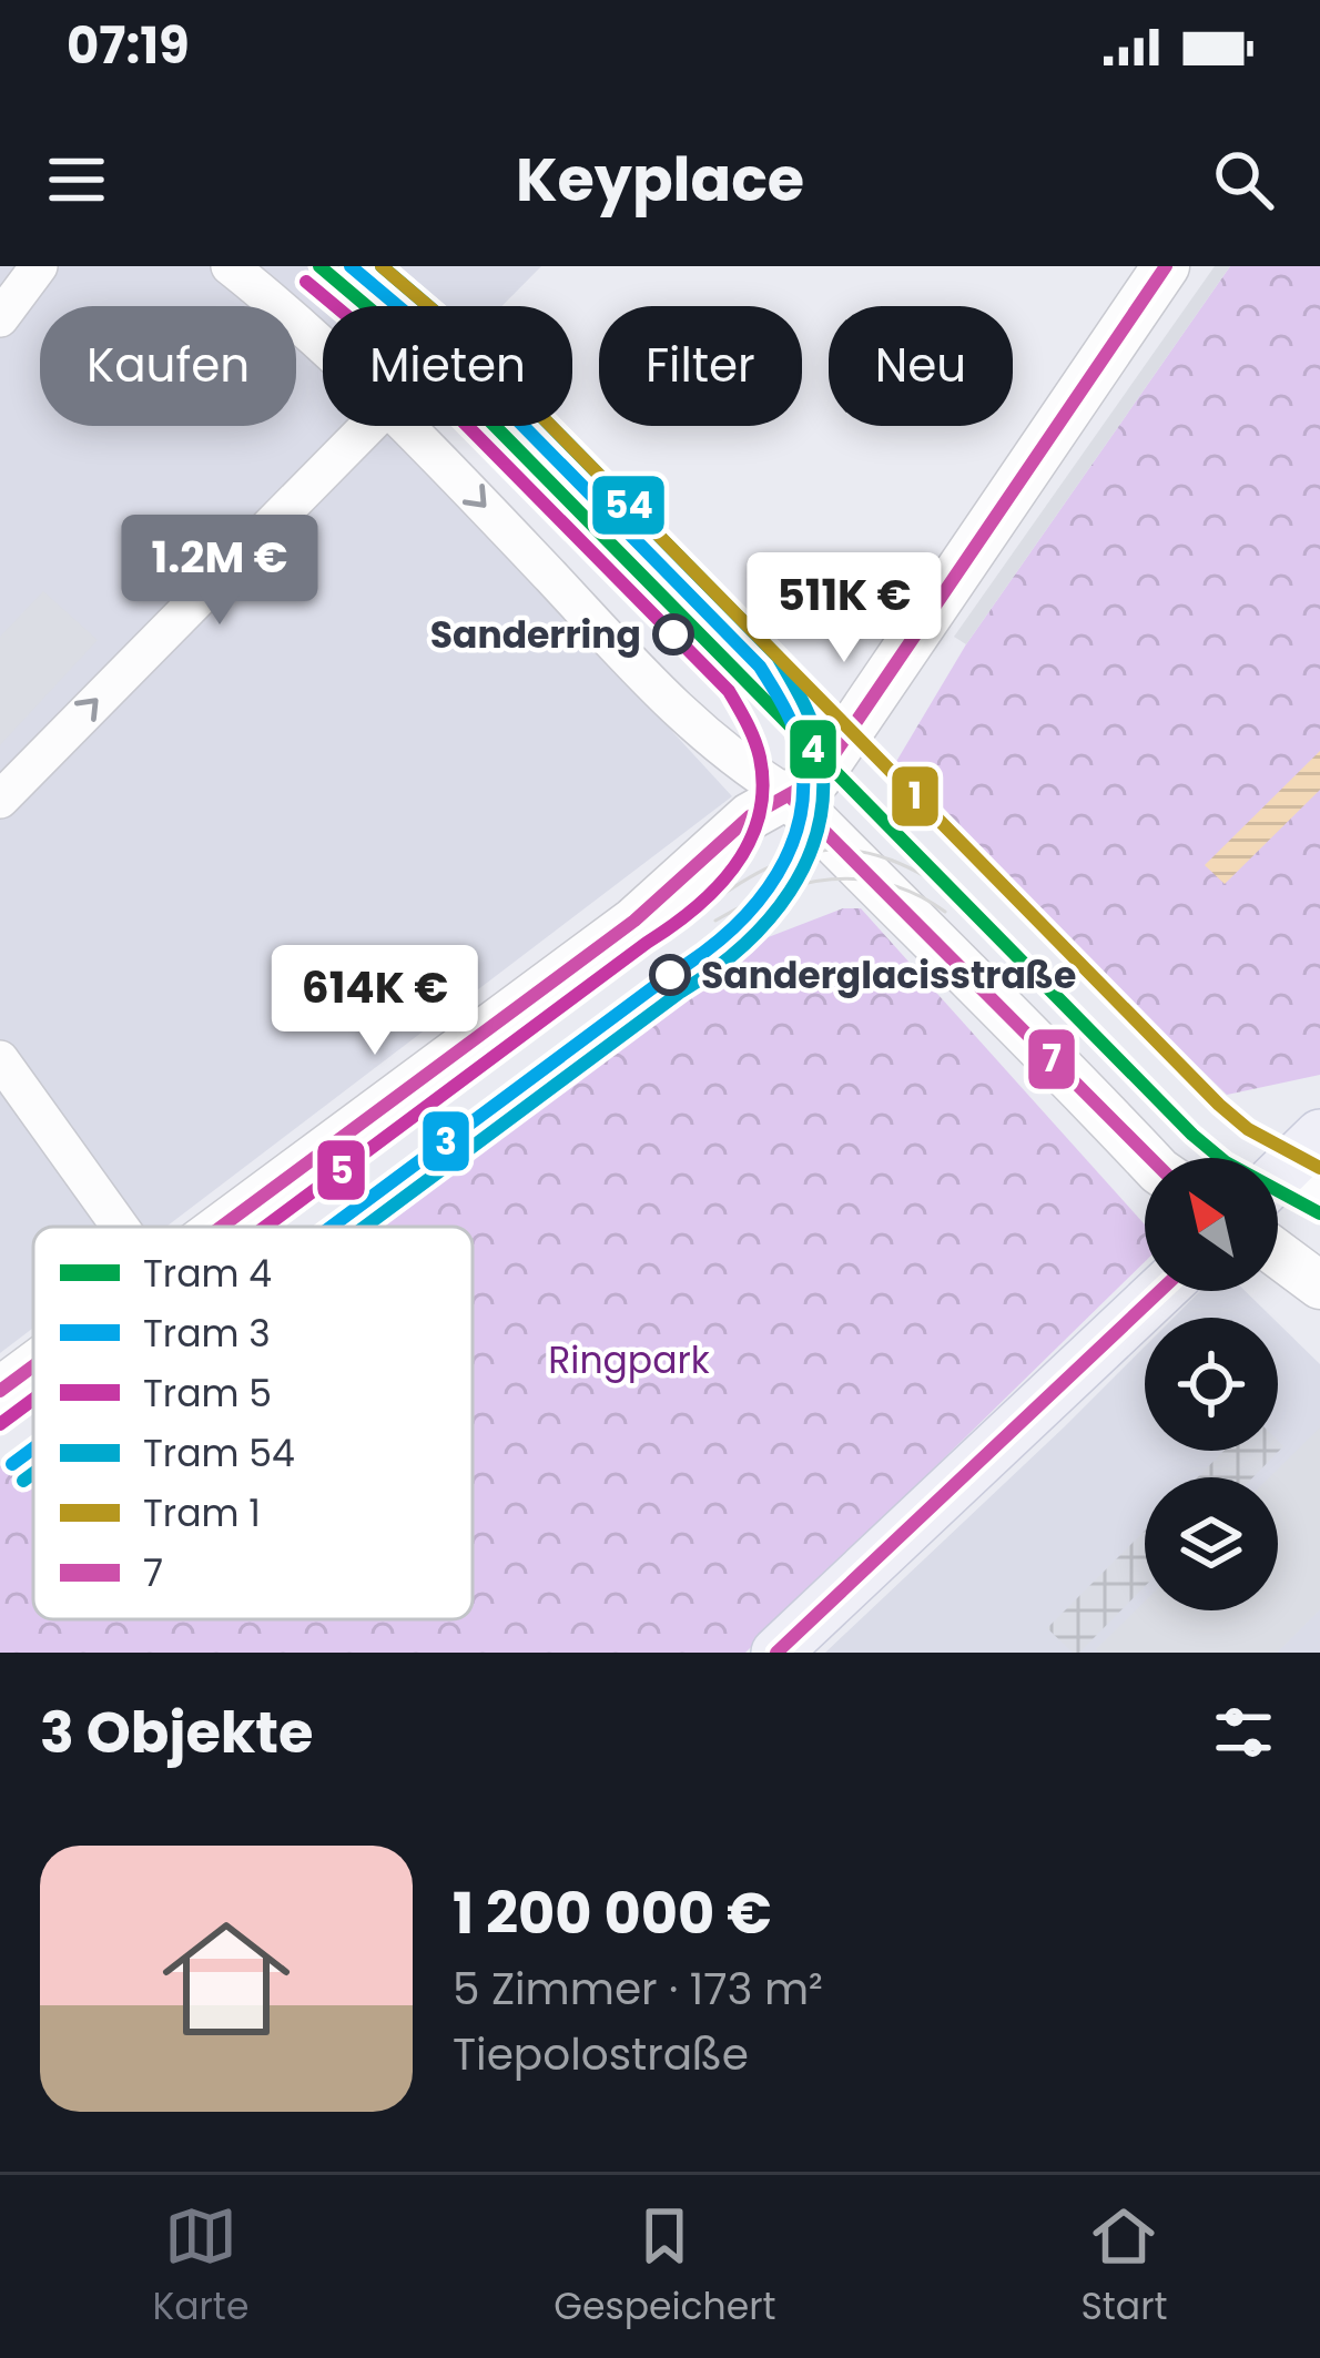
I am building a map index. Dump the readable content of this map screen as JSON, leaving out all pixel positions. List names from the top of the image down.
{
  "parks": ["Ringpark"],
  "places": ["Sanderring", "Sanderglacisstraße"],
  "lines": [
    "tram line 4",
    "tram line 3",
    "tram line 54",
    "tram line 1",
    "transit line 7",
    "tram line 5"
  ],
  "legend": [
    "Tram 4",
    "Tram 3",
    "Tram 5",
    "Tram 54",
    "Tram 1",
    "7"
  ],
  "north": "top left",
  "page": {
    "status": "07:19",
    "header": "Keyplace",
    "chip": [
      "Kaufen",
      "Mieten",
      "Filter",
      "Neu"
    ],
    "price": ["1.2M €", "511K €", "614K €"],
    "heading": "3 Objekte",
    "list": [
      {
        "name": "1 200 000 €",
        "note": "5 Zimmer · 173 m² · Tiepolostraße"
      }
    ],
    "tabs": ["Karte", "Gespeichert", "Start"]
  }
}
